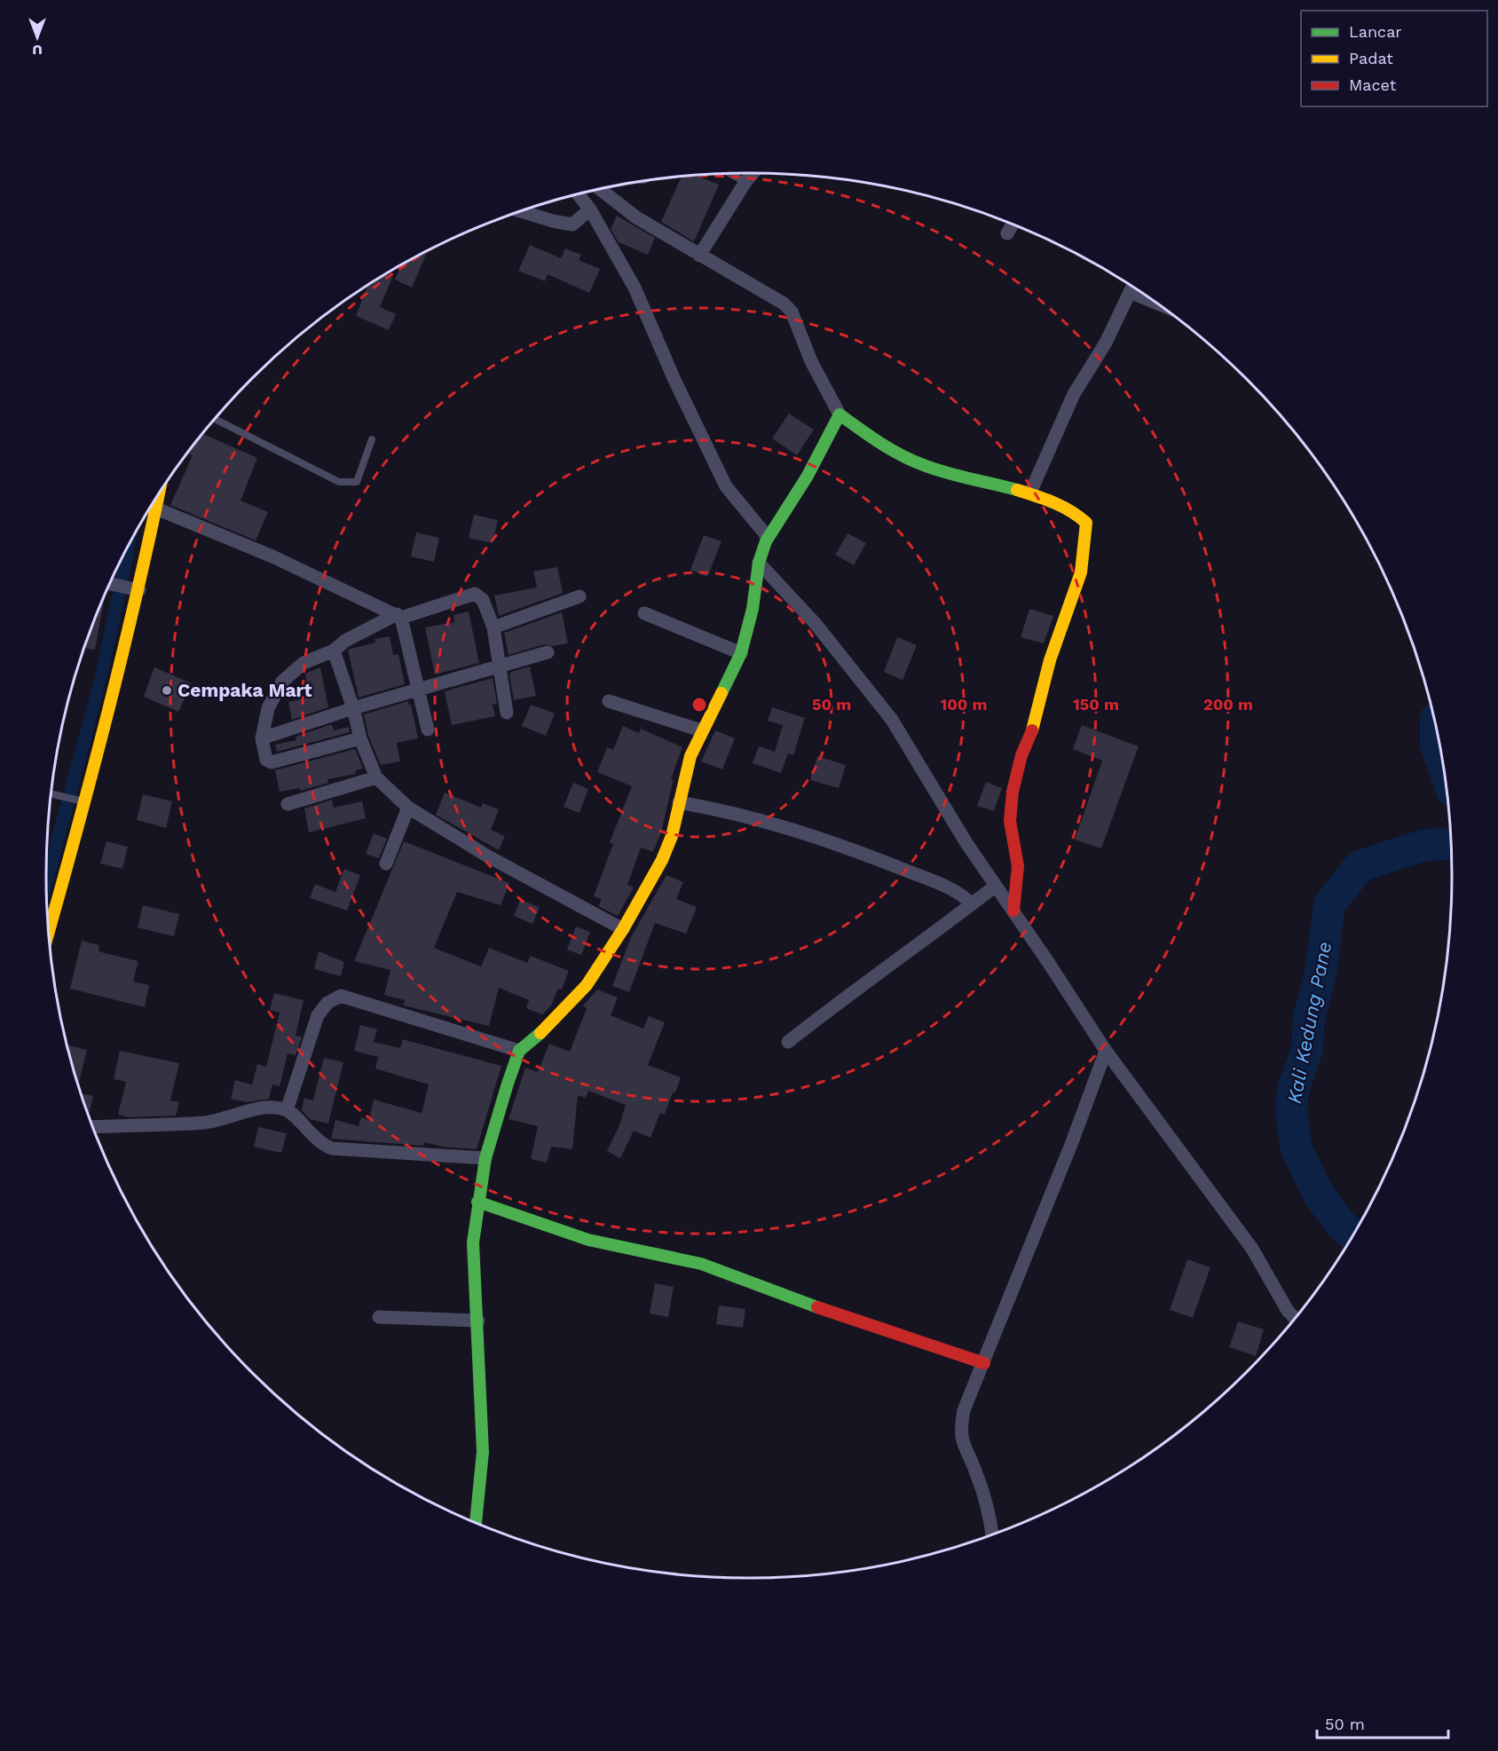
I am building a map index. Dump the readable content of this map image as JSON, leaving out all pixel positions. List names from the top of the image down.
{
  "water": ["Kali Kedung Pane"],
  "places": ["Cempaka Mart"],
  "legend": ["Lancar", "Padat", "Macet"],
  "scale_bar": "50 m",
  "north": "bottom",
  "rings": [
    "50 m",
    "100 m",
    "150 m",
    "200 m"
  ]
}
